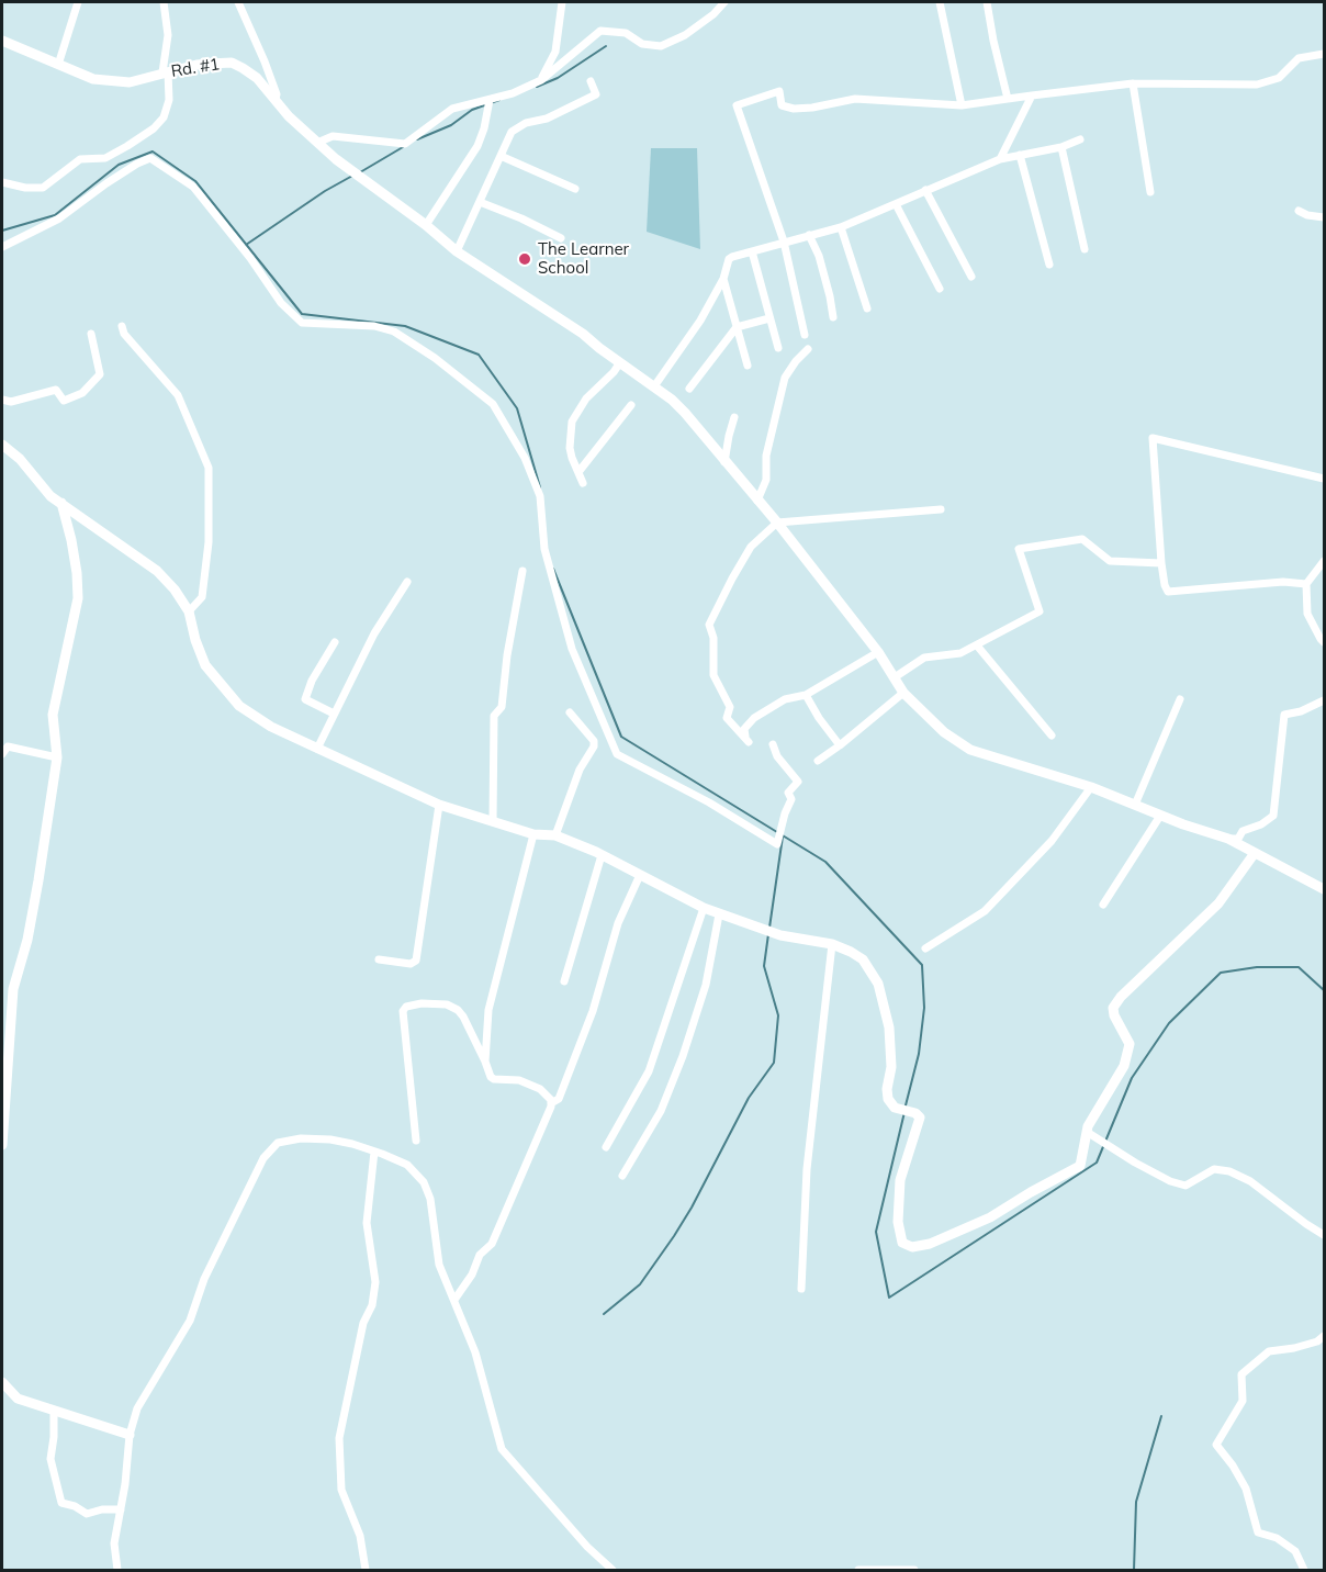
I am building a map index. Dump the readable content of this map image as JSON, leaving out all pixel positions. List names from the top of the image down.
{
  "streets": {
    "street": ["Rd. #1"]
  },
  "places": ["The Learner School"]
}
